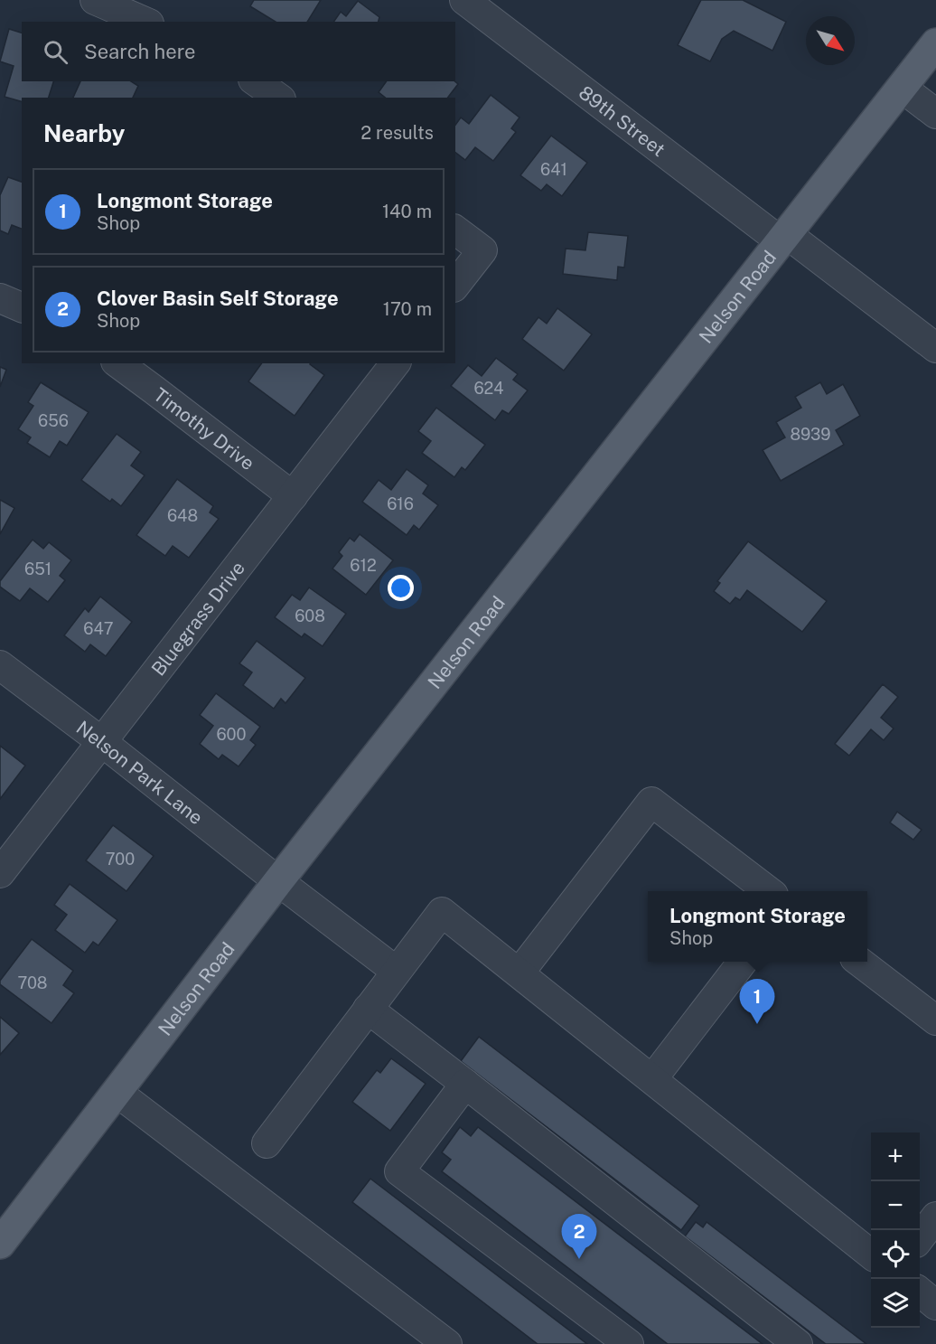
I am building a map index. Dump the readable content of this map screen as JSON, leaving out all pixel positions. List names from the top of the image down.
{
  "streets": {
    "main road": ["Nelson Road"],
    "street": [
      "89th Street",
      "Timothy Drive",
      "Bluegrass Drive",
      "Nelson Park Lane"
    ]
  },
  "crossings": [
    ["89th Street", "Nelson Road"],
    ["Nelson Road", "Nelson Park Lane"],
    ["Timothy Drive", "Bluegrass Drive"],
    ["Bluegrass Drive", "Nelson Park Lane"]
  ],
  "house_numbers": [
    "641",
    "624",
    "656",
    "8939",
    "616",
    "648",
    "612",
    "651",
    "608",
    "647",
    "600",
    "700",
    "708"
  ],
  "north": "bottom right",
  "page": {
    "search": "Search here",
    "heading": ["Nearby", "2 results"],
    "list": [
      {
        "mark": "1",
        "name": "Longmont Storage",
        "note": "Shop",
        "value": "140 m"
      },
      {
        "mark": "2",
        "name": "Clover Basin Self Storage",
        "note": "Shop",
        "value": "170 m"
      }
    ],
    "popup": ["Longmont Storage", "Shop"],
    "pins": ["1", "2"],
    "map_buttons": ["+", "−"]
  }
}
